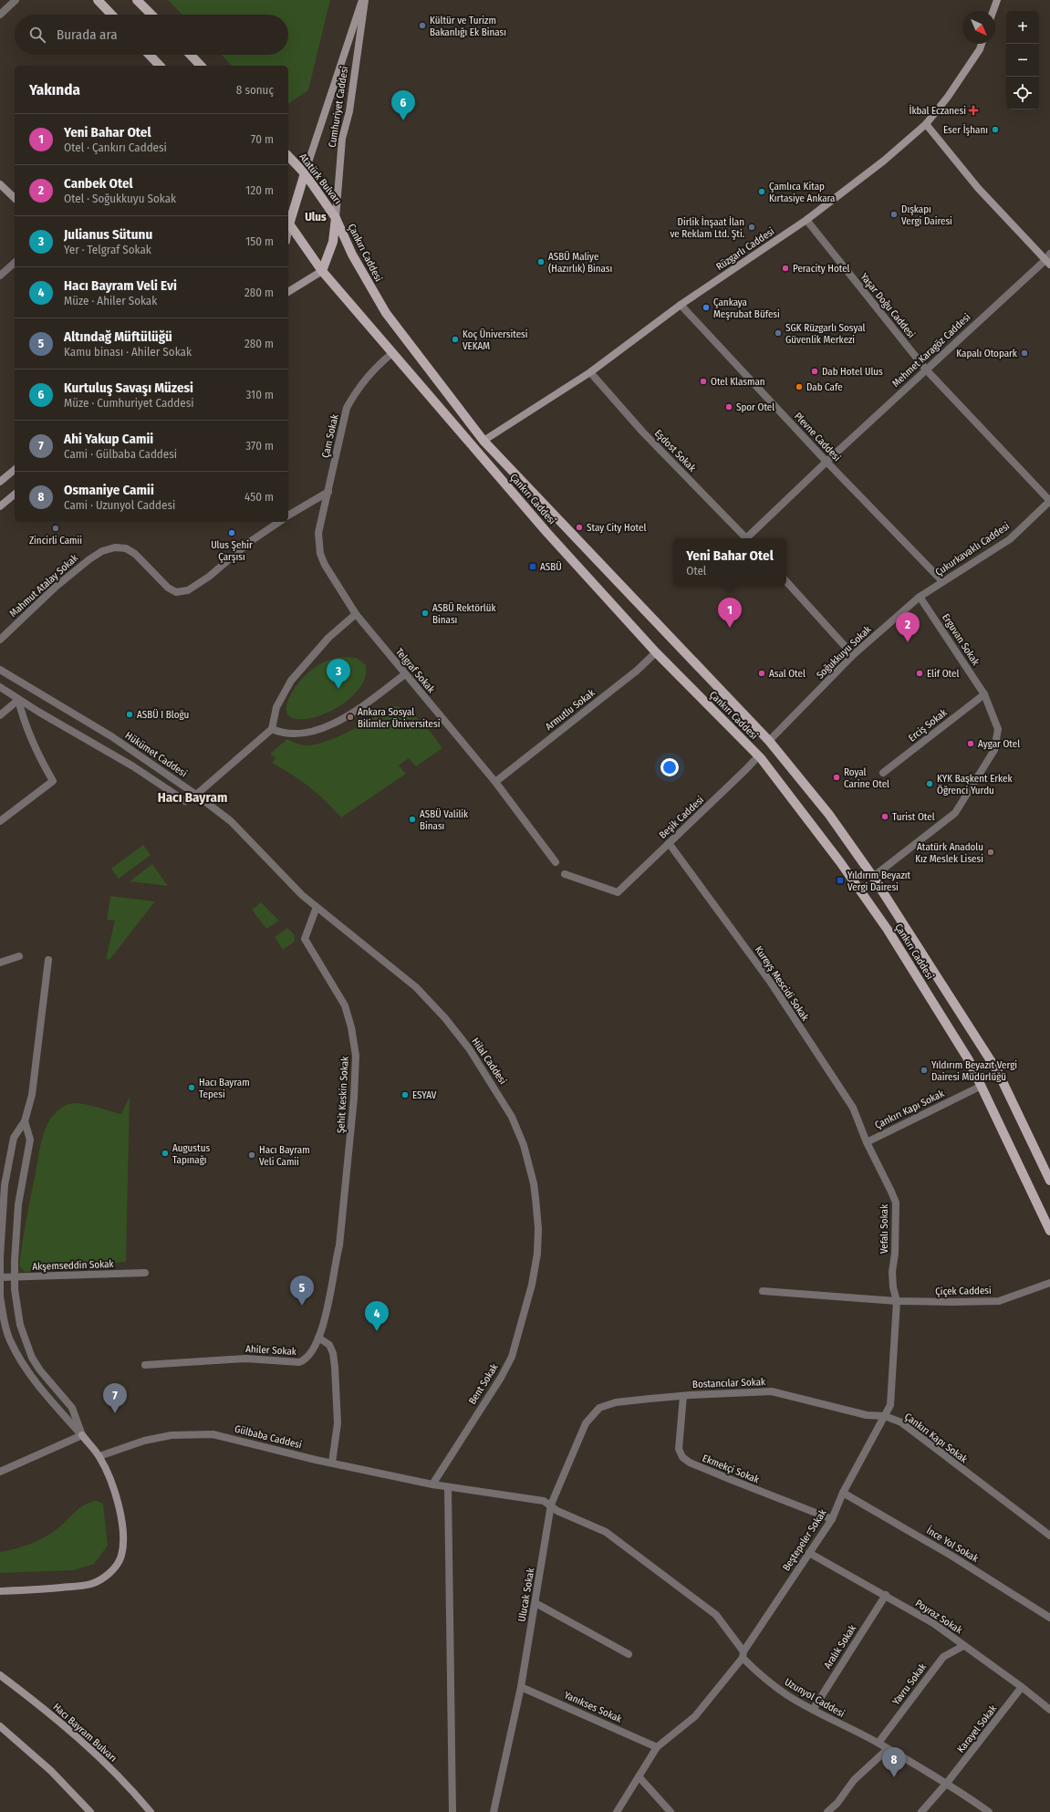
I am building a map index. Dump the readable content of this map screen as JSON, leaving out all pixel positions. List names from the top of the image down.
{
  "streets": {
    "main road": ["Atatürk Bulvarı", "Çankırı Caddesi"],
    "street": [
      "Cumhuriyet Caddesi",
      "Rüzgarlı Caddesi",
      "Yaşar Doğu Caddesi",
      "Mehmet Karagöz Caddesi",
      "Çam Sokak",
      "Plevne Caddesi",
      "Eşdost Sokak",
      "Çukurkavaklı Caddesi",
      "Mahmut Atalay Sokak",
      "Erguvan Sokak",
      "Soğukkuyu Sokak",
      "Telgraf Sokak",
      "Armutlu Sokak",
      "Erciş Sokak",
      "Hükümet Caddesi",
      "Beşik Caddesi",
      "Kureyş Mescidi Sokak",
      "Hilal Caddesi",
      "Şehit Keskin Sokak",
      "Çankırı Kapı Sokak",
      "Vefalı Sokak",
      "Akşemseddin Sokak",
      "Çiçek Caddesi",
      "Ahiler Sokak",
      "Bostancılar Sokak",
      "Bent Sokak",
      "Gülbaba Caddesi",
      "Ekmekçi Sokak",
      "Beştepeler Sokak",
      "İnce Yol Sokak",
      "Ulucak Sokak",
      "Poyraz Sokak",
      "Aralık Sokak",
      "Yavru Sokak",
      "Uzunyol Caddesi",
      "Yanıkses Sokak",
      "Karayel Sokak",
      "Hacı Bayram Bulvarı"
    ]
  },
  "crossings": [
    ["Cumhuriyet Caddesi", "Atatürk Bulvarı"],
    ["Cumhuriyet Caddesi", "Çankırı Caddesi"],
    ["Atatürk Bulvarı", "Çankırı Caddesi"],
    ["Rüzgarlı Caddesi", "Çankırı Caddesi"],
    ["Rüzgarlı Caddesi", "Yaşar Doğu Caddesi"],
    ["Rüzgarlı Caddesi", "Plevne Caddesi"],
    ["Rüzgarlı Caddesi", "Eşdost Sokak"],
    ["Çankırı Caddesi", "Çam Sokak"],
    ["Çankırı Caddesi", "Erguvan Sokak"],
    ["Çankırı Caddesi", "Soğukkuyu Sokak"],
    ["Çankırı Caddesi", "Armutlu Sokak"],
    ["Çankırı Caddesi", "Beşik Caddesi"],
    ["Çankırı Caddesi", "Çankırı Kapı Sokak"],
    ["Yaşar Doğu Caddesi", "Mehmet Karagöz Caddesi"],
    ["Yaşar Doğu Caddesi", "Çukurkavaklı Caddesi"],
    ["Mehmet Karagöz Caddesi", "Plevne Caddesi"],
    ["Çam Sokak", "Telgraf Sokak"],
    ["Plevne Caddesi", "Çukurkavaklı Caddesi"],
    ["Çukurkavaklı Caddesi", "Erguvan Sokak"],
    ["Çukurkavaklı Caddesi", "Soğukkuyu Sokak"],
    ["Erguvan Sokak", "Soğukkuyu Sokak"],
    ["Erguvan Sokak", "Erciş Sokak"],
    ["Telgraf Sokak", "Armutlu Sokak"],
    ["Hükümet Caddesi", "Hilal Caddesi"],
    ["Hükümet Caddesi", "Şehit Keskin Sokak"],
    ["Beşik Caddesi", "Kureyş Mescidi Sokak"],
    ["Kureyş Mescidi Sokak", "Çankırı Kapı Sokak"],
    ["Kureyş Mescidi Sokak", "Vefalı Sokak"],
    ["Hilal Caddesi", "Şehit Keskin Sokak"],
    ["Hilal Caddesi", "Bent Sokak"],
    ["Şehit Keskin Sokak", "Ahiler Sokak"],
    ["Çankırı Kapı Sokak", "Vefalı Sokak"],
    ["Çankırı Kapı Sokak", "Bostancılar Sokak"],
    ["Çankırı Kapı Sokak", "Beştepeler Sokak"],
    ["Vefalı Sokak", "Çiçek Caddesi"],
    ["Bostancılar Sokak", "Ekmekçi Sokak"],
    ["Bostancılar Sokak", "Beştepeler Sokak"],
    ["Bostancılar Sokak", "Ulucak Sokak"],
    ["Bent Sokak", "Gülbaba Caddesi"],
    ["Gülbaba Caddesi", "Ulucak Sokak"],
    ["Gülbaba Caddesi", "Uzunyol Caddesi"],
    ["Ekmekçi Sokak", "Beştepeler Sokak"],
    ["Beştepeler Sokak", "İnce Yol Sokak"],
    ["Beştepeler Sokak", "Poyraz Sokak"],
    ["Beştepeler Sokak", "Uzunyol Caddesi"],
    ["Beştepeler Sokak", "Yanıkses Sokak"],
    ["Ulucak Sokak", "Uzunyol Caddesi"],
    ["Ulucak Sokak", "Yanıkses Sokak"],
    ["Poyraz Sokak", "Aralık Sokak"],
    ["Poyraz Sokak", "Yavru Sokak"],
    ["Poyraz Sokak", "Karayel Sokak"],
    ["Aralık Sokak", "Uzunyol Caddesi"],
    ["Yavru Sokak", "Uzunyol Caddesi"],
    ["Uzunyol Caddesi", "Karayel Sokak"]
  ],
  "districts": ["Ulus", "Hacı Bayram"],
  "places": {
    "other": [
      "Kültür ve Turizm Bakanlığı Ek Binası",
      "Eser İşhanı",
      "Çamlıca Kitap Kırtasiye Ankara",
      "Dışkapı Vergi Dairesi",
      "Dirlik İnşaat İlan ve Reklam Ltd. Şti.",
      "ASBÜ Maliye (Hazırlık) Binası",
      "Peracity Hotel",
      "Çankaya Meşrubat Büfesi",
      "SGK Rüzgarlı Sosyal Güvenlik Merkezi",
      "Koç Üniversitesi VEKAM",
      "Kapalı Otopark",
      "Dab Hotel Ulus",
      "Otel Klasman",
      "Dab Cafe",
      "Spor Otel",
      "Stay City Hotel",
      "Zincirli Camii",
      "Ulus Şehir Çarşısı",
      "ASBÜ Rektörlük Binası",
      "Asal Otel",
      "Elif Otel",
      "ASBÜ I Bloğu",
      "Ankara Sosyal Bilimler Üniversitesi",
      "Aygar Otel",
      "Royal Carine Otel",
      "KYK Başkent Erkek Öğrenci Yurdu",
      "Turist Otel",
      "ASBÜ Valilik Binası",
      "Atatürk Anadolu Kız Meslek Lisesi",
      "Yıldırım Beyazıt Vergi Dairesi Müdürlüğü",
      "Hacı Bayram Tepesi",
      "ESYAV",
      "Augustus Tapınağı",
      "Hacı Bayram Veli Camii"
    ],
    "health": ["İkbal Eczanesi"],
    "transit": ["ASBÜ", "Yıldırım Beyazıt Vergi Dairesi"]
  },
  "north": "bottom right",
  "page": {
    "map_buttons": ["+", "−"],
    "search": "Burada ara",
    "heading": ["Yakında", "8 sonuç"],
    "pins": [
      "6",
      "1",
      "2",
      "3",
      "5",
      "4",
      "7",
      "8"
    ],
    "list": [
      {
        "mark": "1",
        "name": "Yeni Bahar Otel",
        "note": "Otel · Çankırı Caddesi",
        "value": "70 m"
      },
      {
        "mark": "2",
        "name": "Canbek Otel",
        "note": "Otel · Soğukkuyu Sokak",
        "value": "120 m"
      },
      {
        "mark": "3",
        "name": "Julianus Sütunu",
        "note": "Yer · Telgraf Sokak",
        "value": "150 m"
      },
      {
        "mark": "4",
        "name": "Hacı Bayram Veli Evi",
        "note": "Müze · Ahiler Sokak",
        "value": "280 m"
      },
      {
        "mark": "5",
        "name": "Altındağ Müftülüğü",
        "note": "Kamu binası · Ahiler Sokak",
        "value": "280 m"
      },
      {
        "mark": "6",
        "name": "Kurtuluş Savaşı Müzesi",
        "note": "Müze · Cumhuriyet Caddesi",
        "value": "310 m"
      },
      {
        "mark": "7",
        "name": "Ahi Yakup Camii",
        "note": "Cami · Gülbaba Caddesi",
        "value": "370 m"
      },
      {
        "mark": "8",
        "name": "Osmaniye Camii",
        "note": "Cami · Uzunyol Caddesi",
        "value": "450 m"
      }
    ],
    "popup": ["Yeni Bahar Otel", "Otel"]
  }
}
